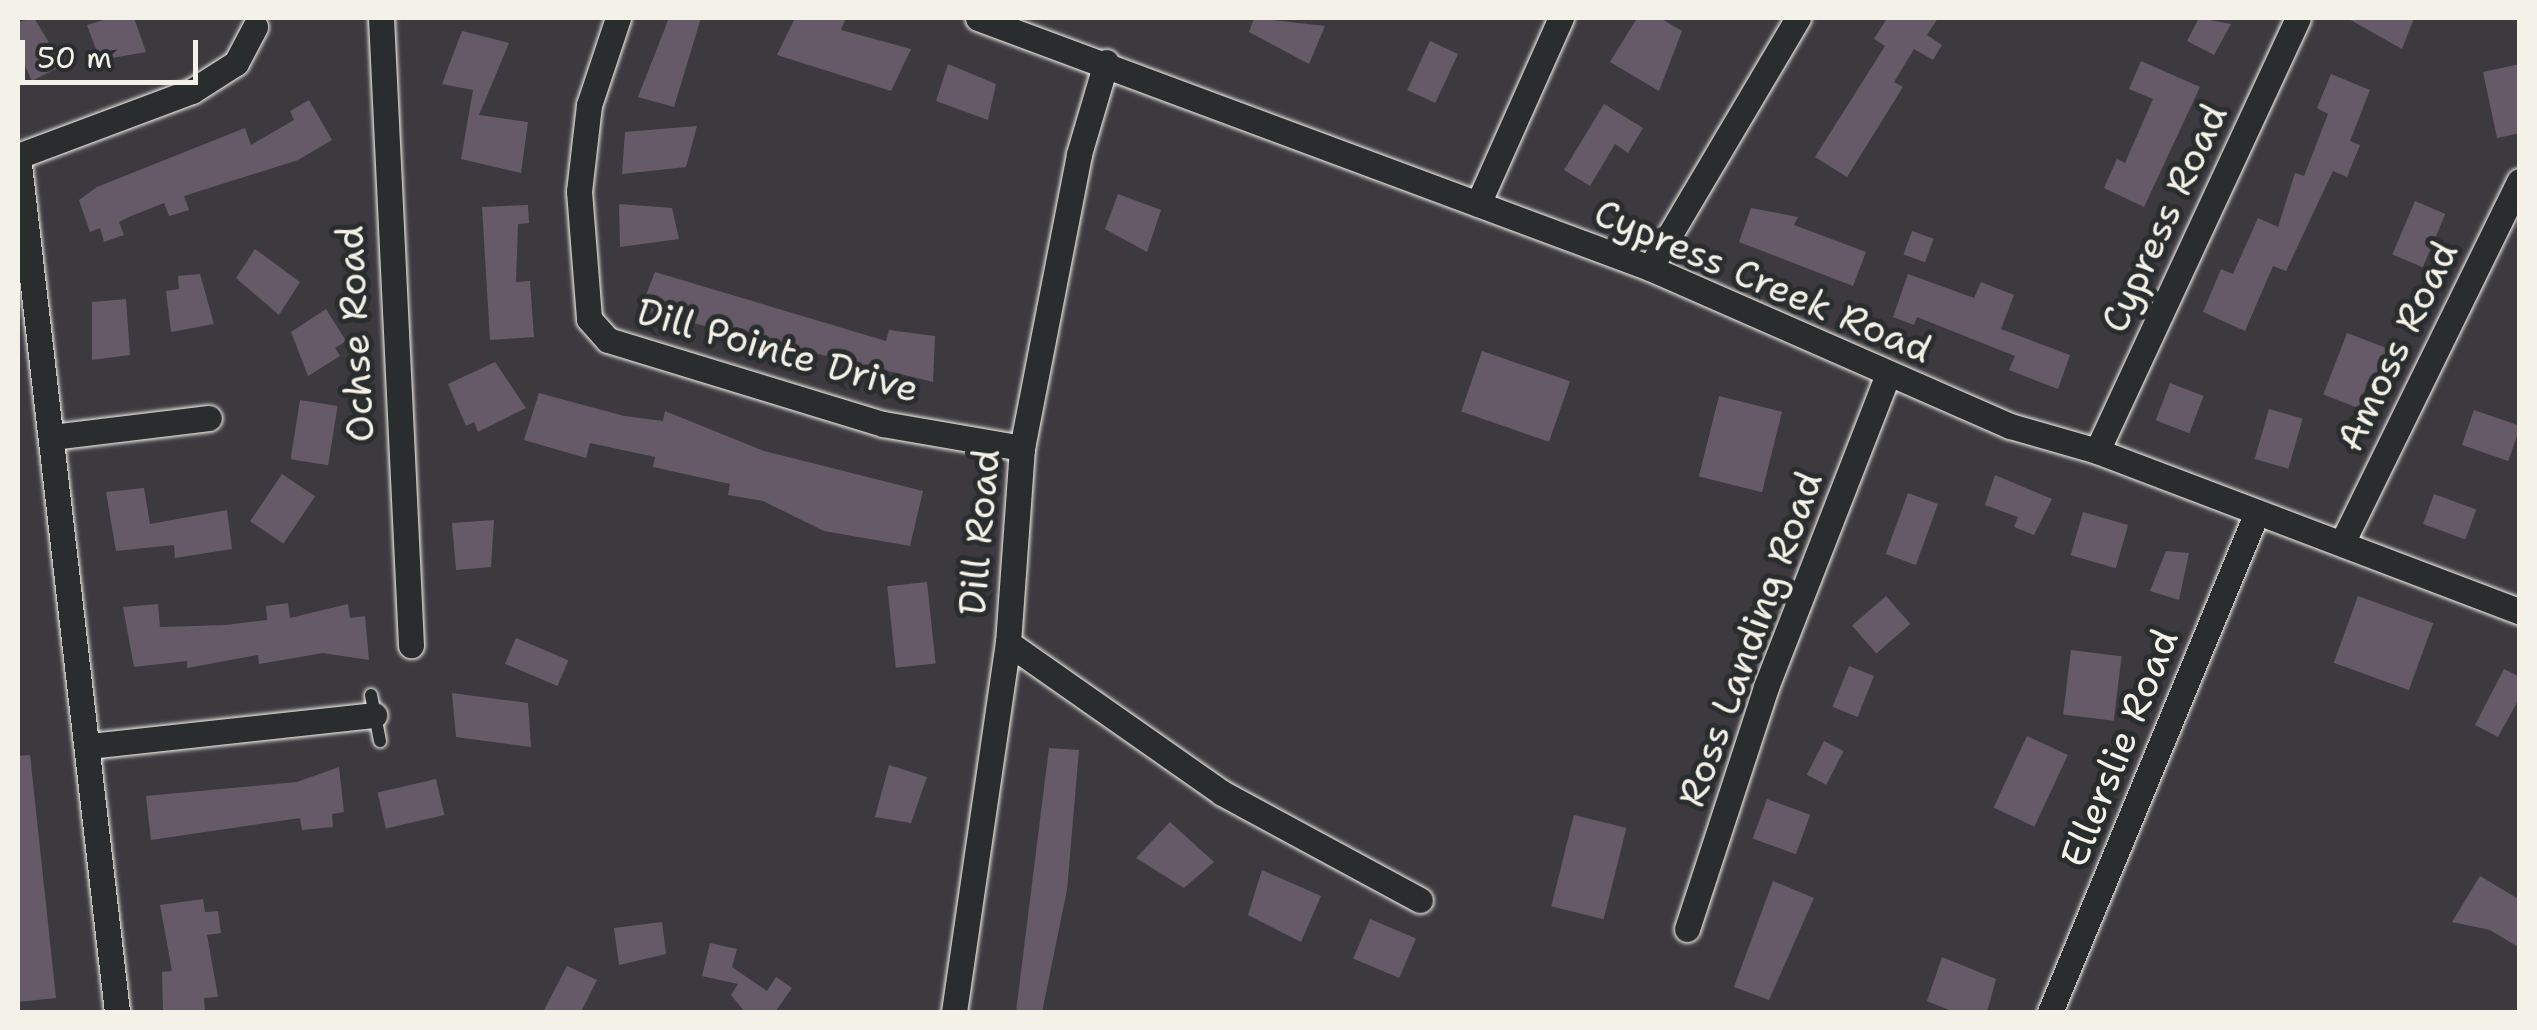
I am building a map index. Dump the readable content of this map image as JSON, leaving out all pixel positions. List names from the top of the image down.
{
  "streets": {
    "street": [
      "Cypress Road",
      "Cypress Creek Road",
      "Ochse Road",
      "Amoss Road",
      "Dill Pointe Drive",
      "Dill Road",
      "Ross Landing Road",
      "Ellerslie Road"
    ]
  },
  "crossings": [
    ["Cypress Road", "Cypress Creek Road"],
    ["Cypress Creek Road", "Amoss Road"],
    ["Cypress Creek Road", "Dill Road"],
    ["Cypress Creek Road", "Ross Landing Road"],
    ["Cypress Creek Road", "Ellerslie Road"],
    ["Dill Pointe Drive", "Dill Road"]
  ],
  "scale_bar": "50 m"
}
